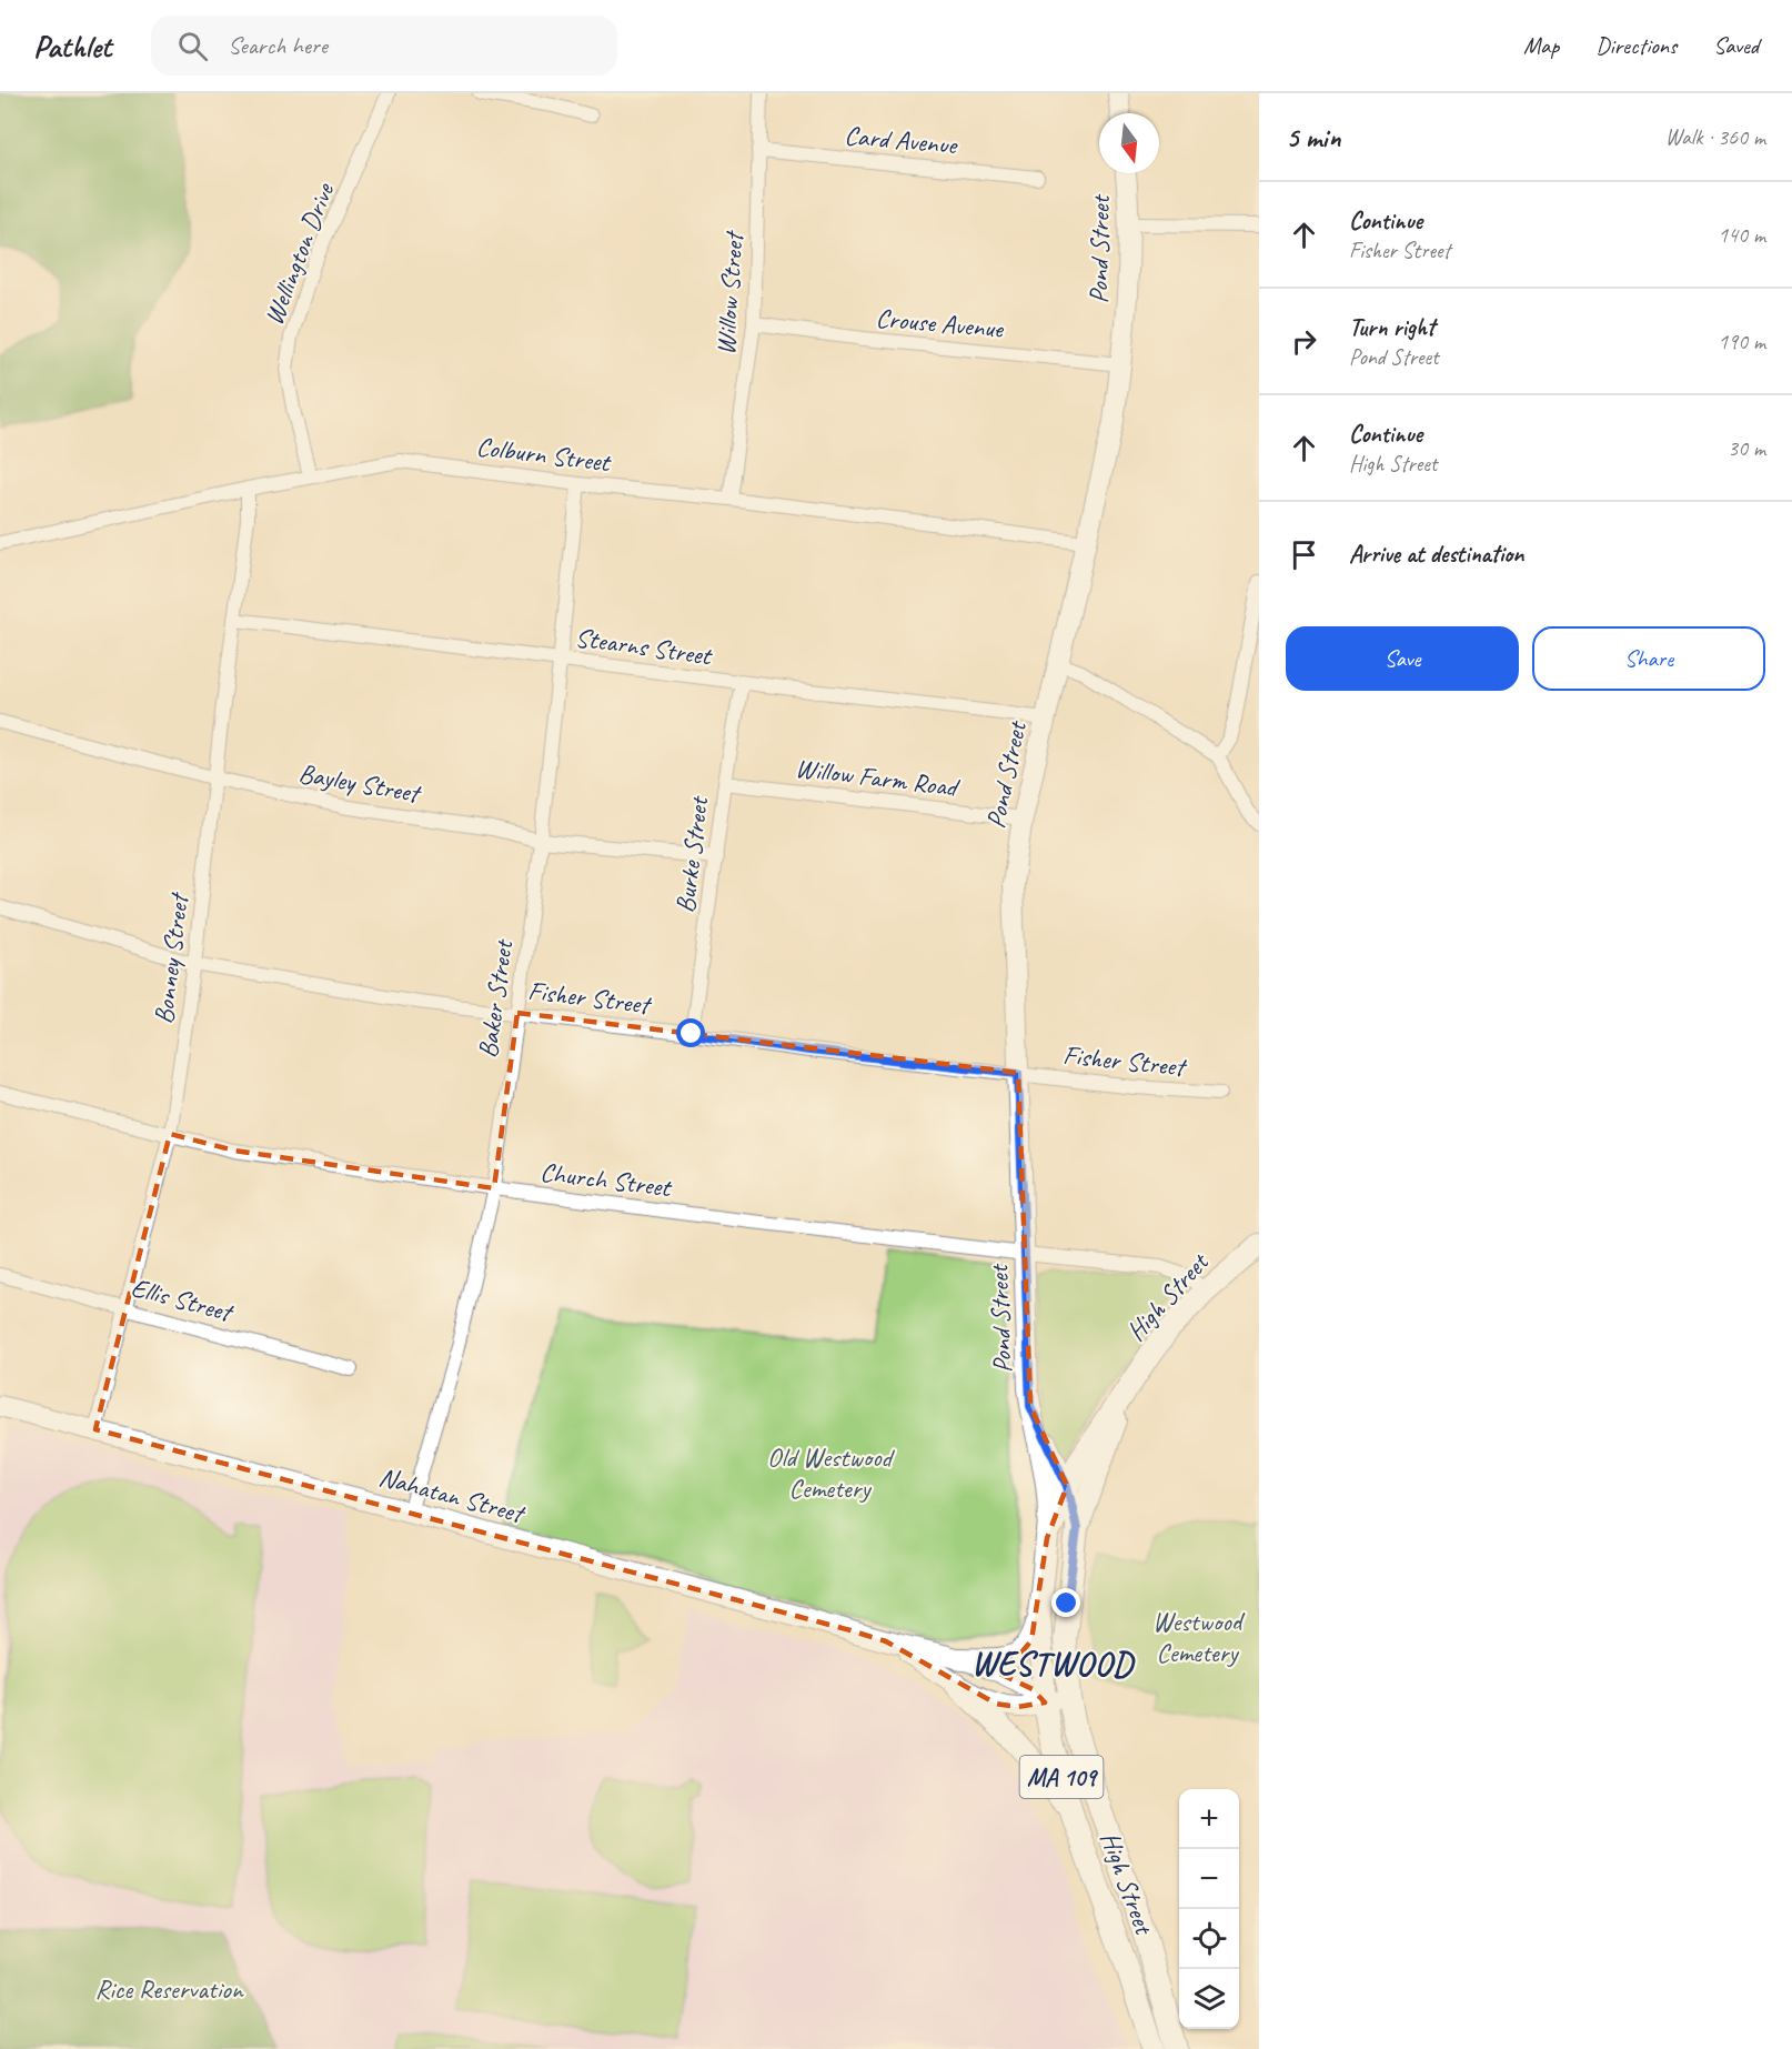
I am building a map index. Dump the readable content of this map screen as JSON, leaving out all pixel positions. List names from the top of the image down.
{
  "streets": {
    "main road": ["High Street", "MA 109"],
    "street": [
      "Card Avenue",
      "Pond Street",
      "Wellington Drive",
      "Willow Street",
      "Crouse Avenue",
      "Colburn Street",
      "Stearns Street",
      "Willow Farm Road",
      "Bayley Street",
      "Burke Street",
      "Bonney Street",
      "Fisher Street",
      "Baker Street",
      "Church Street",
      "Ellis Street",
      "Nahatan Street"
    ]
  },
  "crossings": [
    ["Card Avenue", "Willow Street"],
    ["Pond Street", "Crouse Avenue"],
    ["Pond Street", "Colburn Street"],
    ["Pond Street", "Stearns Street"],
    ["Pond Street", "Willow Farm Road"],
    ["Pond Street", "Fisher Street"],
    ["Pond Street", "Church Street"],
    ["Pond Street", "High Street"],
    ["Wellington Drive", "Colburn Street"],
    ["Willow Street", "Crouse Avenue"],
    ["Willow Street", "Colburn Street"],
    ["Colburn Street", "Bonney Street"],
    ["Colburn Street", "Baker Street"],
    ["Stearns Street", "Burke Street"],
    ["Stearns Street", "Bonney Street"],
    ["Stearns Street", "Baker Street"],
    ["Willow Farm Road", "Burke Street"],
    ["Bayley Street", "Burke Street"],
    ["Bayley Street", "Bonney Street"],
    ["Bayley Street", "Baker Street"],
    ["Burke Street", "Fisher Street"],
    ["Bonney Street", "Fisher Street"],
    ["Bonney Street", "Church Street"],
    ["Bonney Street", "Ellis Street"],
    ["Bonney Street", "Nahatan Street"],
    ["Fisher Street", "Baker Street"],
    ["Baker Street", "Church Street"],
    ["Baker Street", "Nahatan Street"],
    ["Church Street", "High Street"],
    ["High Street", "Nahatan Street"]
  ],
  "districts": ["WESTWOOD"],
  "parks": ["Old Westwood Cemetery", "Westwood Cemetery", "Rice Reservation"],
  "north": "bottom",
  "page": {
    "header": "Pathlet",
    "search": "Search here",
    "nav": ["Map", "Directions", "Saved"],
    "heading": ["5 min", "Walk · 360 m"],
    "list": [
      ["Continue", "Fisher Street", "140 m"],
      ["Turn right", "Pond Street", "190 m"],
      ["Continue", "High Street", "30 m"],
      "Arrive at destination"
    ],
    "buttons": ["Save", "Share"],
    "map_buttons": ["+", "−"]
  }
}
